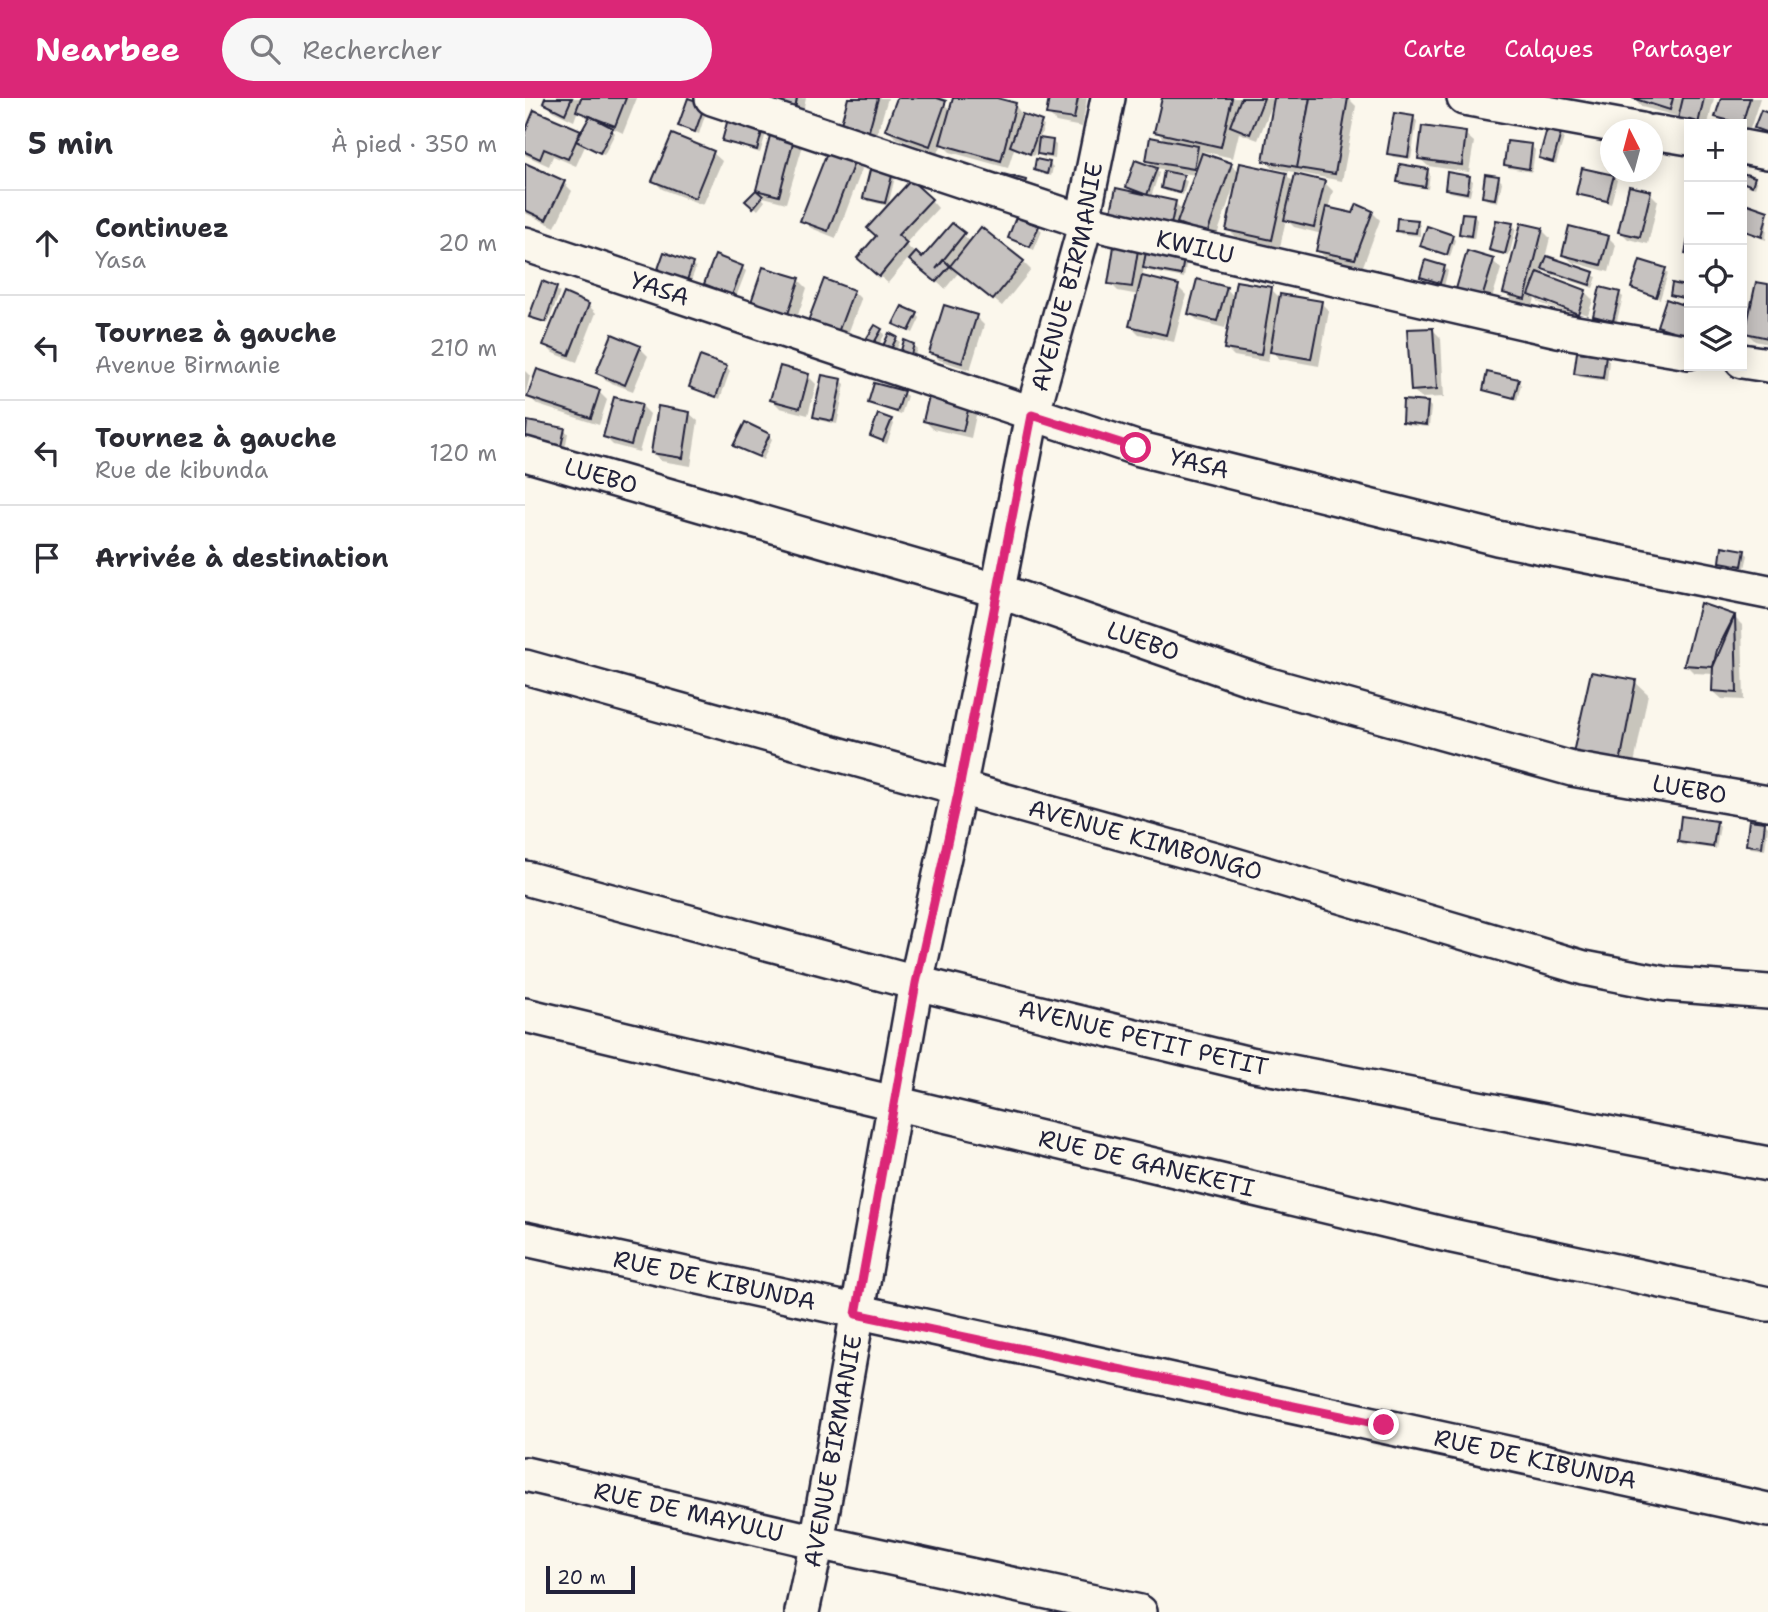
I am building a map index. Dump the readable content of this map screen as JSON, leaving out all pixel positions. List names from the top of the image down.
{
  "streets": {
    "street": [
      "KWILU",
      "AVENUE BIRMANIE",
      "YASA",
      "LUEBO",
      "AVENUE KIMBONGO",
      "AVENUE PETIT PETIT",
      "RUE DE GANEKETI",
      "RUE DE KIBUNDA",
      "RUE DE MAYULU"
    ]
  },
  "crossings": [
    ["KWILU", "AVENUE BIRMANIE"],
    ["AVENUE BIRMANIE", "YASA"],
    ["AVENUE BIRMANIE", "LUEBO"],
    ["AVENUE BIRMANIE", "AVENUE KIMBONGO"],
    ["AVENUE BIRMANIE", "AVENUE PETIT PETIT"],
    ["AVENUE BIRMANIE", "RUE DE GANEKETI"],
    ["AVENUE BIRMANIE", "RUE DE KIBUNDA"],
    ["AVENUE BIRMANIE", "RUE DE MAYULU"]
  ],
  "scale_bar": "20 m",
  "north": "top",
  "page": {
    "header": "Nearbee",
    "search": "Rechercher",
    "nav": ["Carte", "Calques", "Partager"],
    "heading": ["5 min", "À pied · 350 m"],
    "map_buttons": ["+", "−"],
    "list": [
      ["Continuez", "Yasa", "20 m"],
      ["Tournez à gauche", "Avenue Birmanie", "210 m"],
      ["Tournez à gauche", "Rue de kibunda", "120 m"],
      "Arrivée à destination"
    ],
    "scale": "20 m"
  }
}
